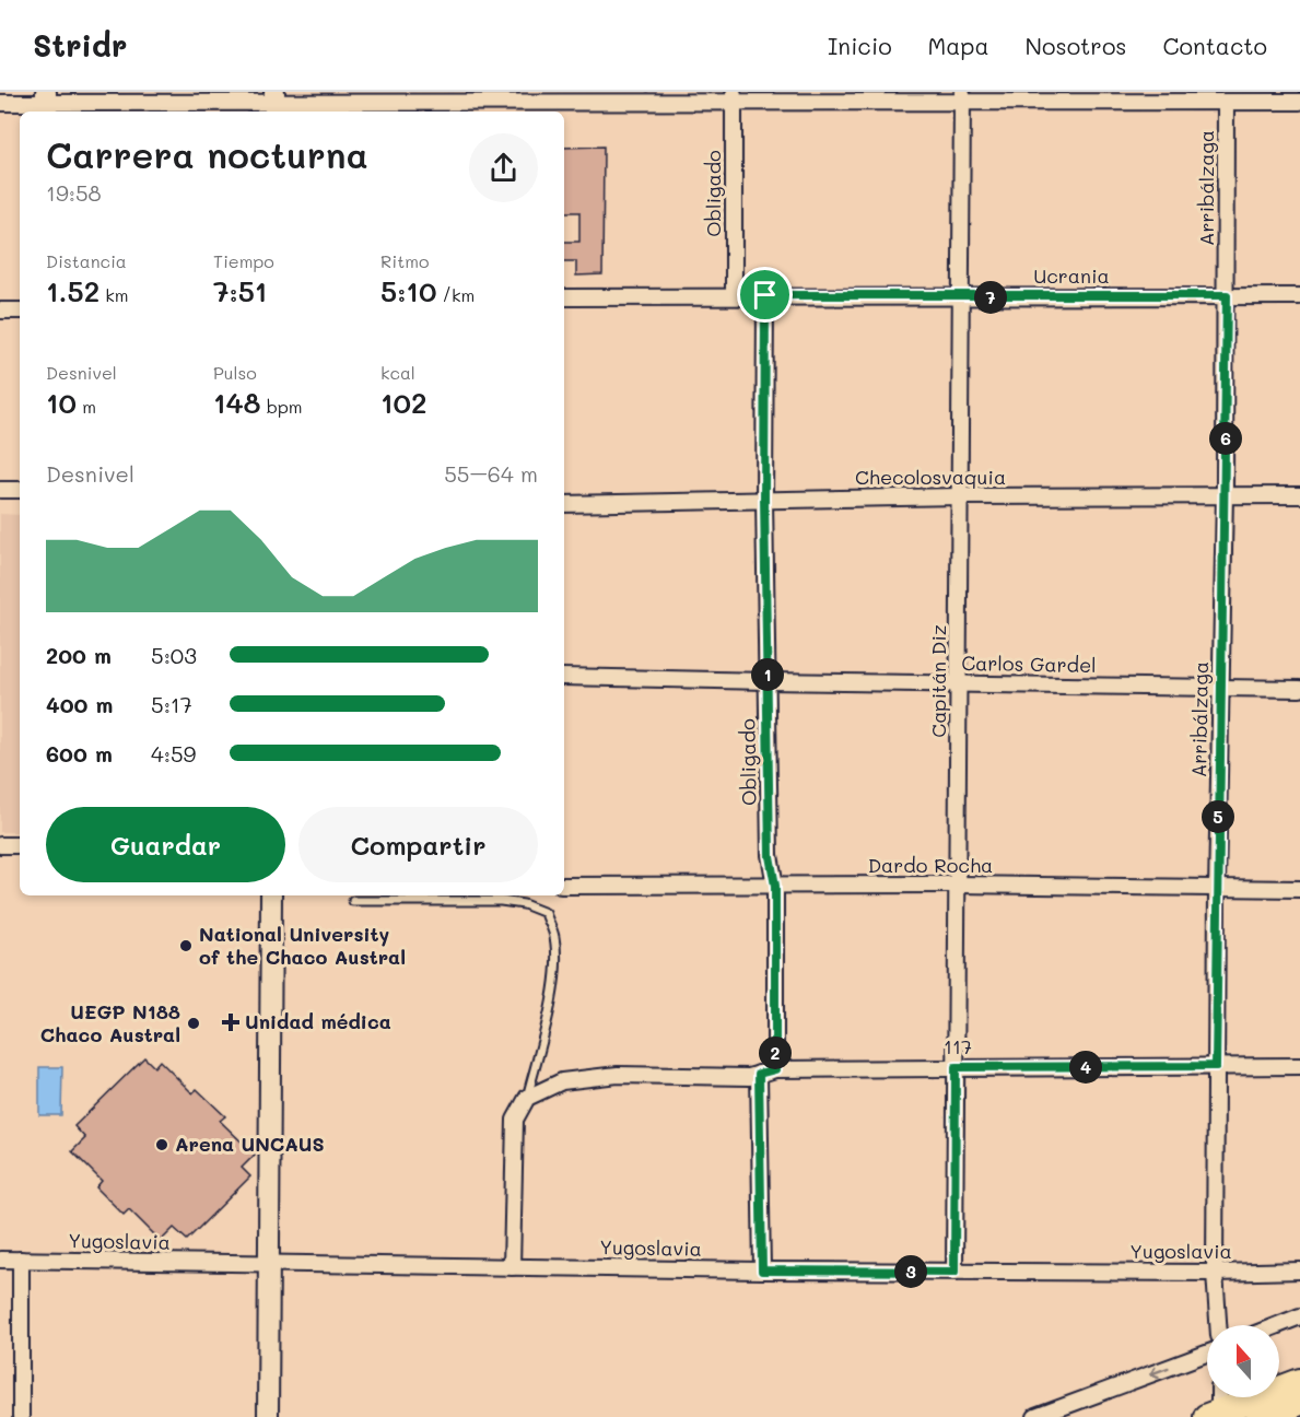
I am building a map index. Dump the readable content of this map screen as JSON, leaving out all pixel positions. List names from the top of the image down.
{
  "streets": {
    "street": [
      "Arribálzaga",
      "Obligado",
      "Ucrania",
      "Checolosvaquia",
      "Carlos Gardel",
      "Capitán Diz",
      "Dardo Rocha",
      "117",
      "Yugoslavia"
    ]
  },
  "crossings": [
    ["Arribálzaga", "Ucrania"],
    ["Arribálzaga", "Checolosvaquia"],
    ["Arribálzaga", "Carlos Gardel"],
    ["Arribálzaga", "Dardo Rocha"],
    ["Arribálzaga", "117"],
    ["Arribálzaga", "Yugoslavia"],
    ["Obligado", "Ucrania"],
    ["Obligado", "Checolosvaquia"],
    ["Obligado", "Carlos Gardel"],
    ["Obligado", "Dardo Rocha"],
    ["Obligado", "117"],
    ["Ucrania", "Capitán Diz"],
    ["Checolosvaquia", "Capitán Diz"],
    ["Carlos Gardel", "Capitán Diz"],
    ["Capitán Diz", "Dardo Rocha"],
    ["Capitán Diz", "117"],
    ["Capitán Diz", "Yugoslavia"]
  ],
  "places": {
    "other": ["National University of the Chaco Austral", "UEGP N188 Chaco Austral", "Arena UNCAUS"],
    "health": ["Unidad médica"]
  },
  "north": "top",
  "page": {
    "header": "Stridr",
    "nav": [
      "Inicio",
      "Mapa",
      "Nosotros",
      "Contacto"
    ],
    "heading": ["Carrera nocturna", "19:58"],
    "stats": [
      ["Distancia", "1.52 km"],
      ["Tiempo", "7:51"],
      ["Ritmo", "5:10 /km"],
      ["Desnivel", "10 m"],
      ["Pulso", "148 bpm"],
      ["kcal", "102"]
    ],
    "pins": [
      "7",
      "6",
      "1",
      "5",
      "2",
      "4",
      "3"
    ],
    "chart": ["Desnivel", "55–64 m"],
    "list": [
      {
        "name": "200 m",
        "note": "5:03"
      },
      {
        "name": "400 m",
        "note": "5:17"
      },
      {
        "name": "600 m",
        "note": "4:59"
      }
    ],
    "buttons": ["Guardar", "Compartir"]
  }
}
